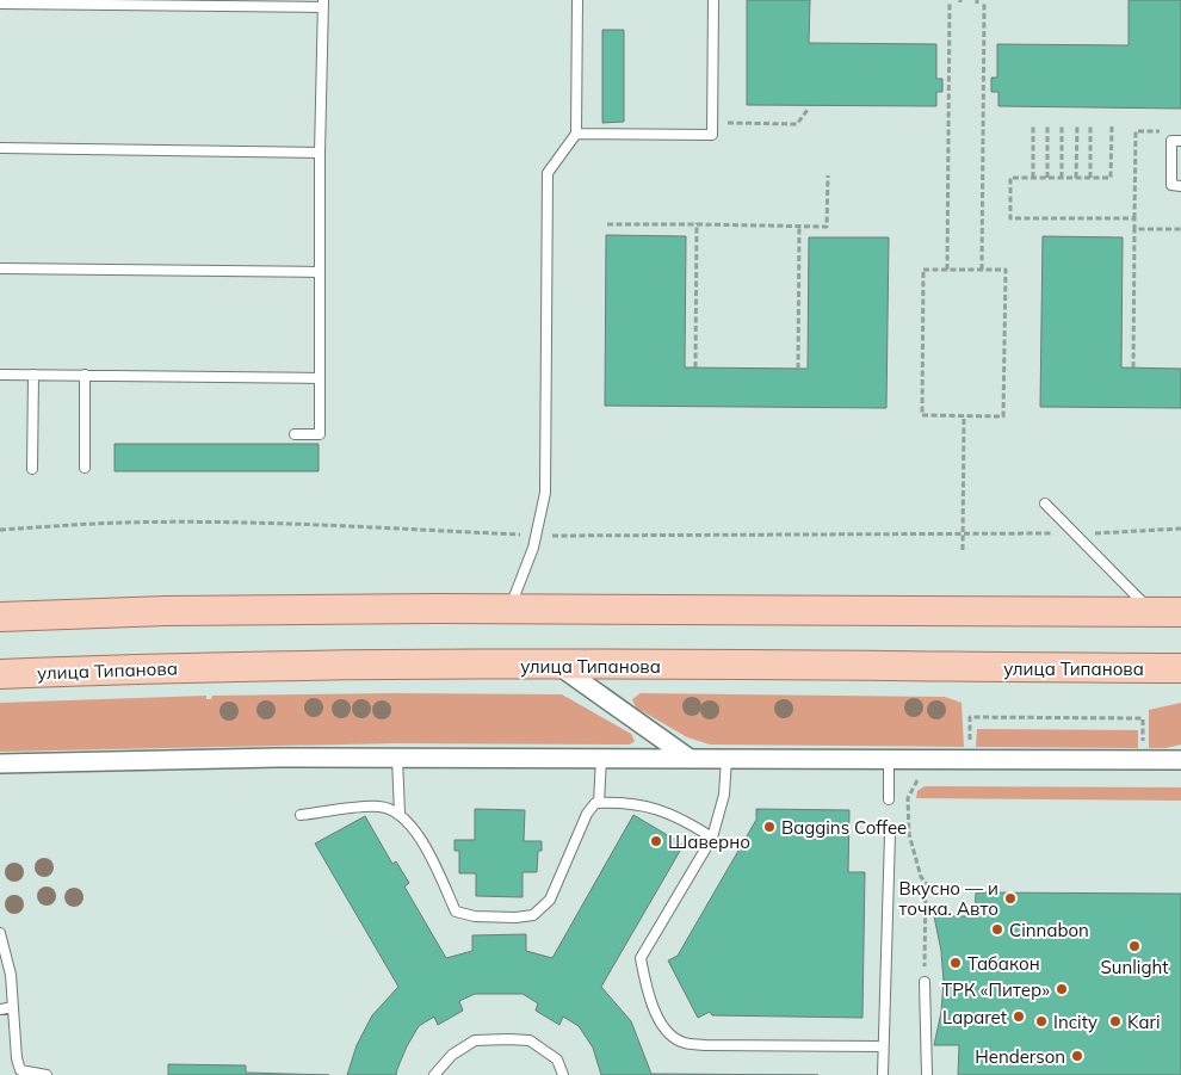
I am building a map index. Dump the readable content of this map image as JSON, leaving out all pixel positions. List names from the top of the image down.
{
  "streets": {
    "main road": ["улица Типанова"]
  },
  "places": [
    "Baggins Coffee",
    "Шаверно",
    "Вкусно — и точка. Авто",
    "Cinnabon",
    "Sunlight",
    "Табакон",
    "ТРК «Питер»",
    "Laparet",
    "Incity",
    "Kari",
    "Henderson"
  ]
}
